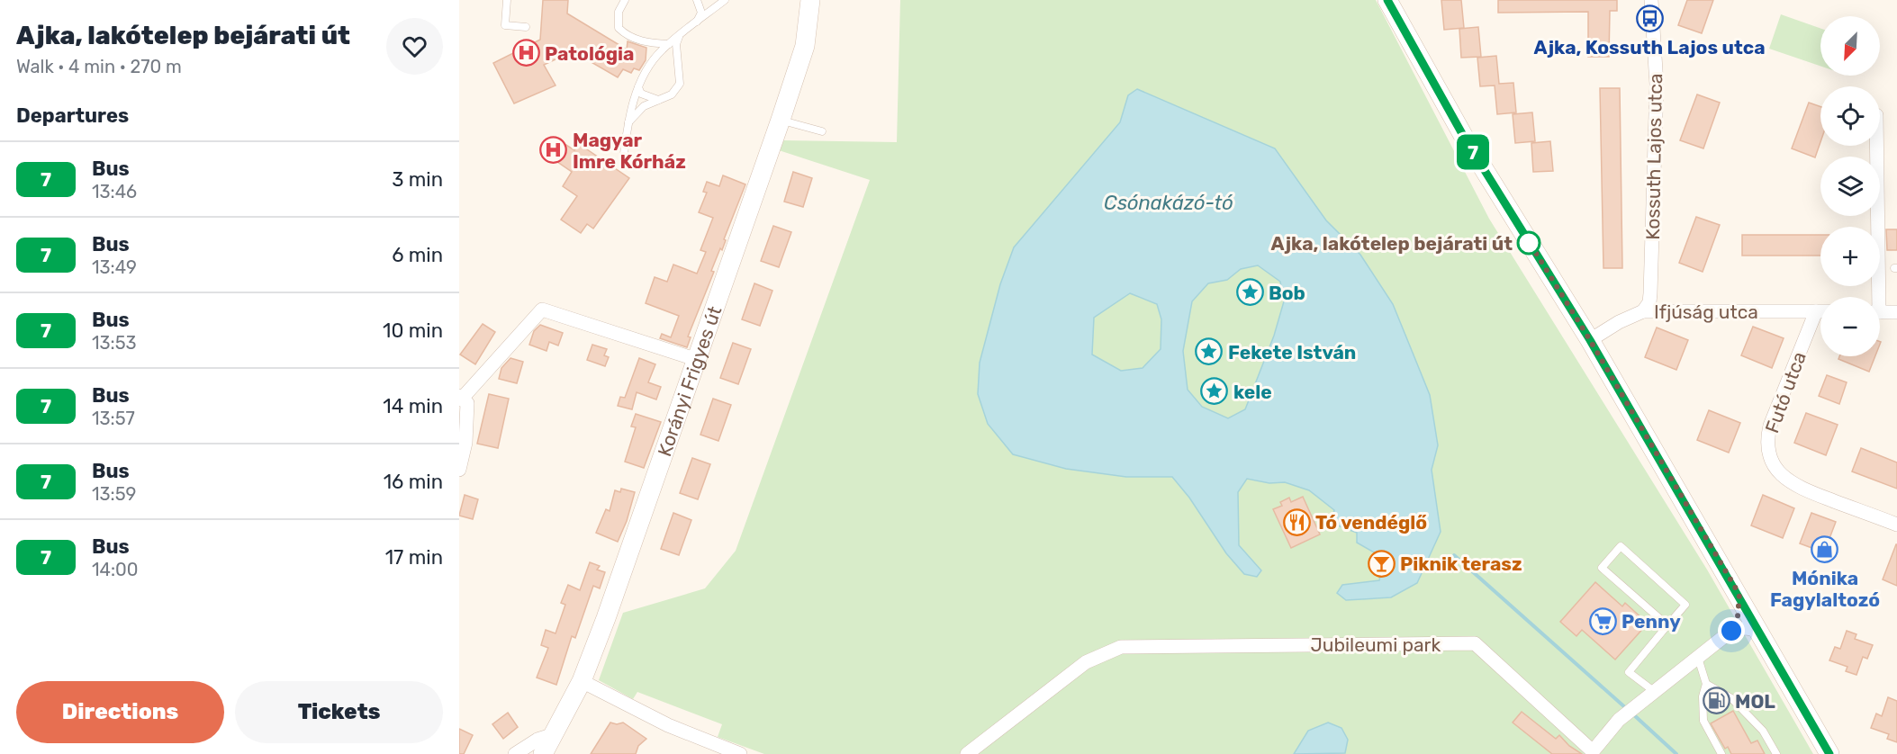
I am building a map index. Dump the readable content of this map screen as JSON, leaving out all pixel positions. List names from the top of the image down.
{
  "streets": {
    "main road": ["Korányi Frigyes út"],
    "street": [
      "Kossuth Lajos utca",
      "Ifjúság utca",
      "Futó utca",
      "Jubileumi park"
    ]
  },
  "crossings": [
    ["Kossuth Lajos utca", "Ifjúság utca"],
    ["Ifjúság utca", "Futó utca"]
  ],
  "water": ["Csónakázó-tó"],
  "places": {
    "bus stop": ["Ajka, Kossuth Lajos utca"],
    "hospital": ["Patológia", "Magyar Imre Kórház"],
    "other": ["Ajka, lakótelep bejárati út"],
    "place": ["Bob", "Fekete István", "kele"],
    "restaurant": ["Tó vendéglő"],
    "shop": ["Mónika Fagylaltozó"],
    "bar": ["Piknik terasz"],
    "supermarket": ["Penny"],
    "fuel station": ["MOL"]
  },
  "lines": ["bus line 7"],
  "north": "bottom left",
  "page": {
    "heading": [
      ["Ajka, lakótelep bejárati út", "Walk · 4 min · 270 m"],
      "Departures"
    ],
    "on_map": "7",
    "map_buttons": ["+", "−"],
    "list": [
      {
        "mark": "7",
        "name": "Bus",
        "note": "13:46",
        "value": "3 min"
      },
      {
        "mark": "7",
        "name": "Bus",
        "note": "13:49",
        "value": "6 min"
      },
      {
        "mark": "7",
        "name": "Bus",
        "note": "13:53",
        "value": "10 min"
      },
      {
        "mark": "7",
        "name": "Bus",
        "note": "13:57",
        "value": "14 min"
      },
      {
        "mark": "7",
        "name": "Bus",
        "note": "13:59",
        "value": "16 min"
      },
      {
        "mark": "7",
        "name": "Bus",
        "note": "14:00",
        "value": "17 min"
      }
    ],
    "buttons": ["Directions", "Tickets"]
  }
}
